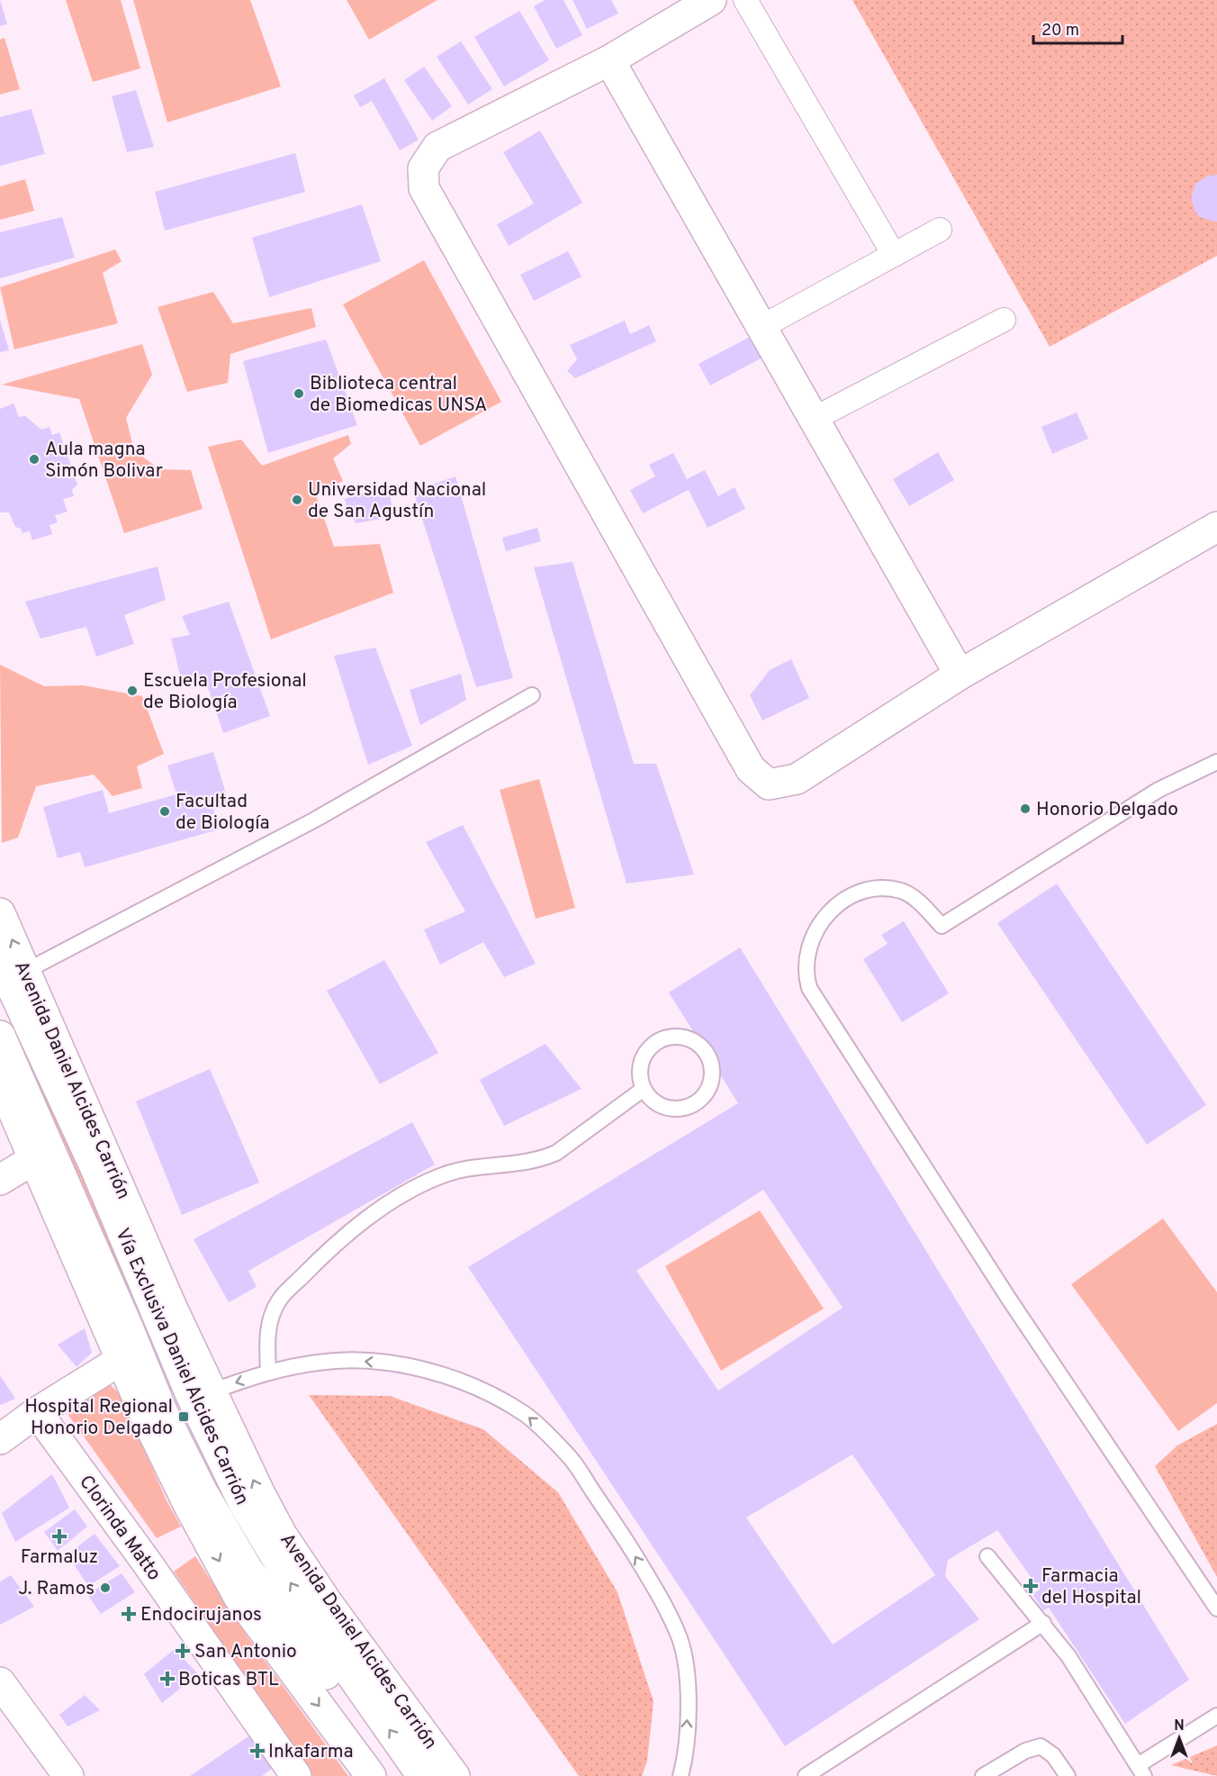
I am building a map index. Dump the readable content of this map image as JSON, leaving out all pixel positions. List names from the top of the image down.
{
  "streets": {
    "main road": ["Avenida Daniel Alcides Carrión", "Vía Exclusiva Daniel Alcides Carrión", "Clorinda Matto"]
  },
  "crossings": [
    ["Avenida Daniel Alcides Carrión", "Vía Exclusiva Daniel Alcides Carrión"]
  ],
  "places": {
    "other": [
      "Biblioteca central de Biomedicas UNSA",
      "Aula magna Simón Bolivar",
      "Universidad Nacional de San Agustín",
      "Escuela Profesional de Biología",
      "Honorio Delgado",
      "Facultad de Biología",
      "J. Ramos"
    ],
    "transit": ["Hospital Regional Honorio Delgado"],
    "health": [
      "Farmaluz",
      "Farmacia del Hospital",
      "Endocirujanos",
      "San Antonio",
      "Boticas BTL",
      "Inkafarma"
    ]
  },
  "scale_bar": "20 m",
  "north": "top"
}
